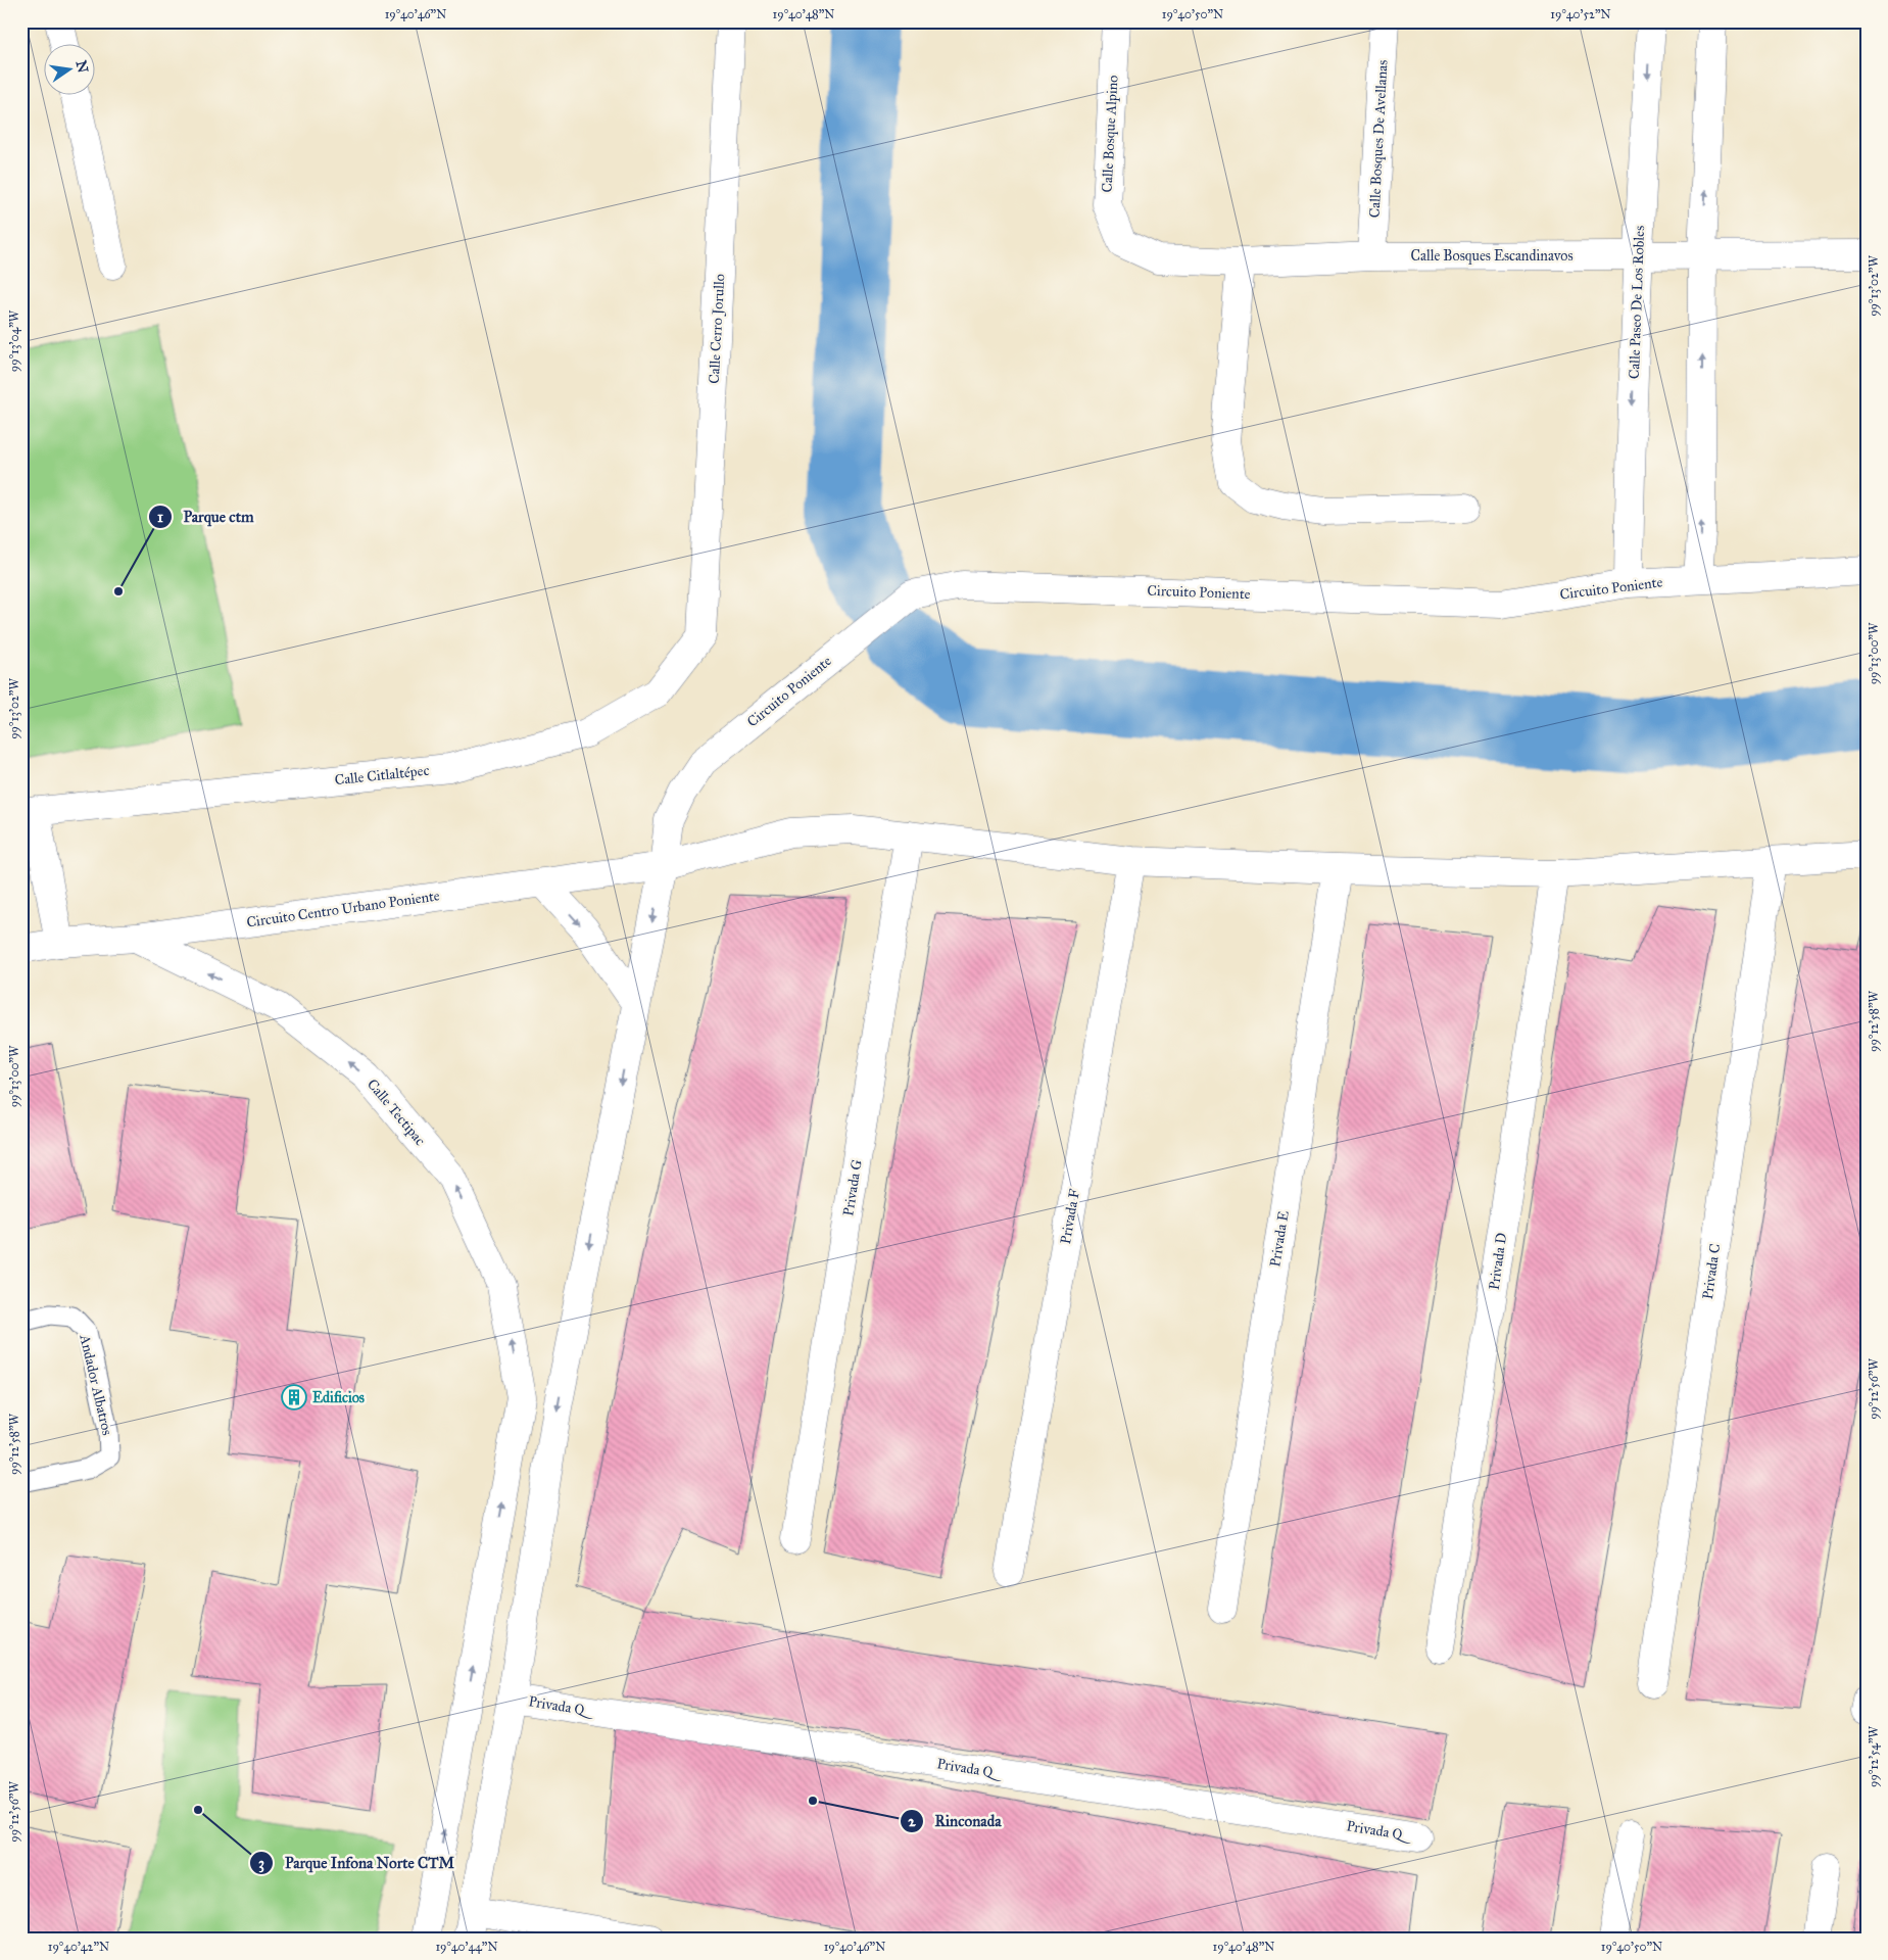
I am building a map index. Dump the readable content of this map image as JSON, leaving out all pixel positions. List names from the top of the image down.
{
  "streets": {
    "street": [
      "Calle Bosque Alpino",
      "Calle Bosques De Avellanas",
      "Calle Bosques Escandinavos",
      "Calle Paseo De Los Robles",
      "Calle Cerro Jorullo",
      "Circuito Poniente",
      "Calle Citlaltépec",
      "Circuito Centro Urbano Poniente",
      "Calle Tectipac",
      "Privada G",
      "Privada F",
      "Privada E",
      "Privada D",
      "Privada C",
      "Privada Q"
    ],
    "lane": ["Andador Albatros"]
  },
  "crossings": [
    ["Calle Bosque Alpino", "Calle Bosques Escandinavos"],
    ["Calle Bosques De Avellanas", "Calle Bosques Escandinavos"],
    ["Calle Bosques Escandinavos", "Calle Paseo De Los Robles"],
    ["Calle Paseo De Los Robles", "Circuito Poniente"],
    ["Calle Cerro Jorullo", "Calle Citlaltépec"],
    ["Circuito Poniente", "Circuito Centro Urbano Poniente"],
    ["Circuito Poniente", "Privada Q"],
    ["Circuito Centro Urbano Poniente", "Calle Tectipac"],
    ["Circuito Centro Urbano Poniente", "Privada G"],
    ["Circuito Centro Urbano Poniente", "Privada F"],
    ["Circuito Centro Urbano Poniente", "Privada E"],
    ["Circuito Centro Urbano Poniente", "Privada D"],
    ["Circuito Centro Urbano Poniente", "Privada C"]
  ],
  "one_way": ["Calle Tectipac"],
  "places": {
    "other": ["Parque ctm", "Rinconada", "Parque Infona Norte CTM"],
    "building": ["Edificios"]
  },
  "north": "right",
  "coordinates": [
    "19°40'46\"N",
    "19°40'48\"N",
    "19°40'50\"N",
    "19°40'52\"N",
    "99°13'02\"W",
    "99°13'04\"W",
    "99°13'00\"W",
    "99°12'58\"W",
    "99°12'56\"W",
    "99°12'54\"W",
    "19°40'42\"N",
    "19°40'44\"N"
  ]
}
